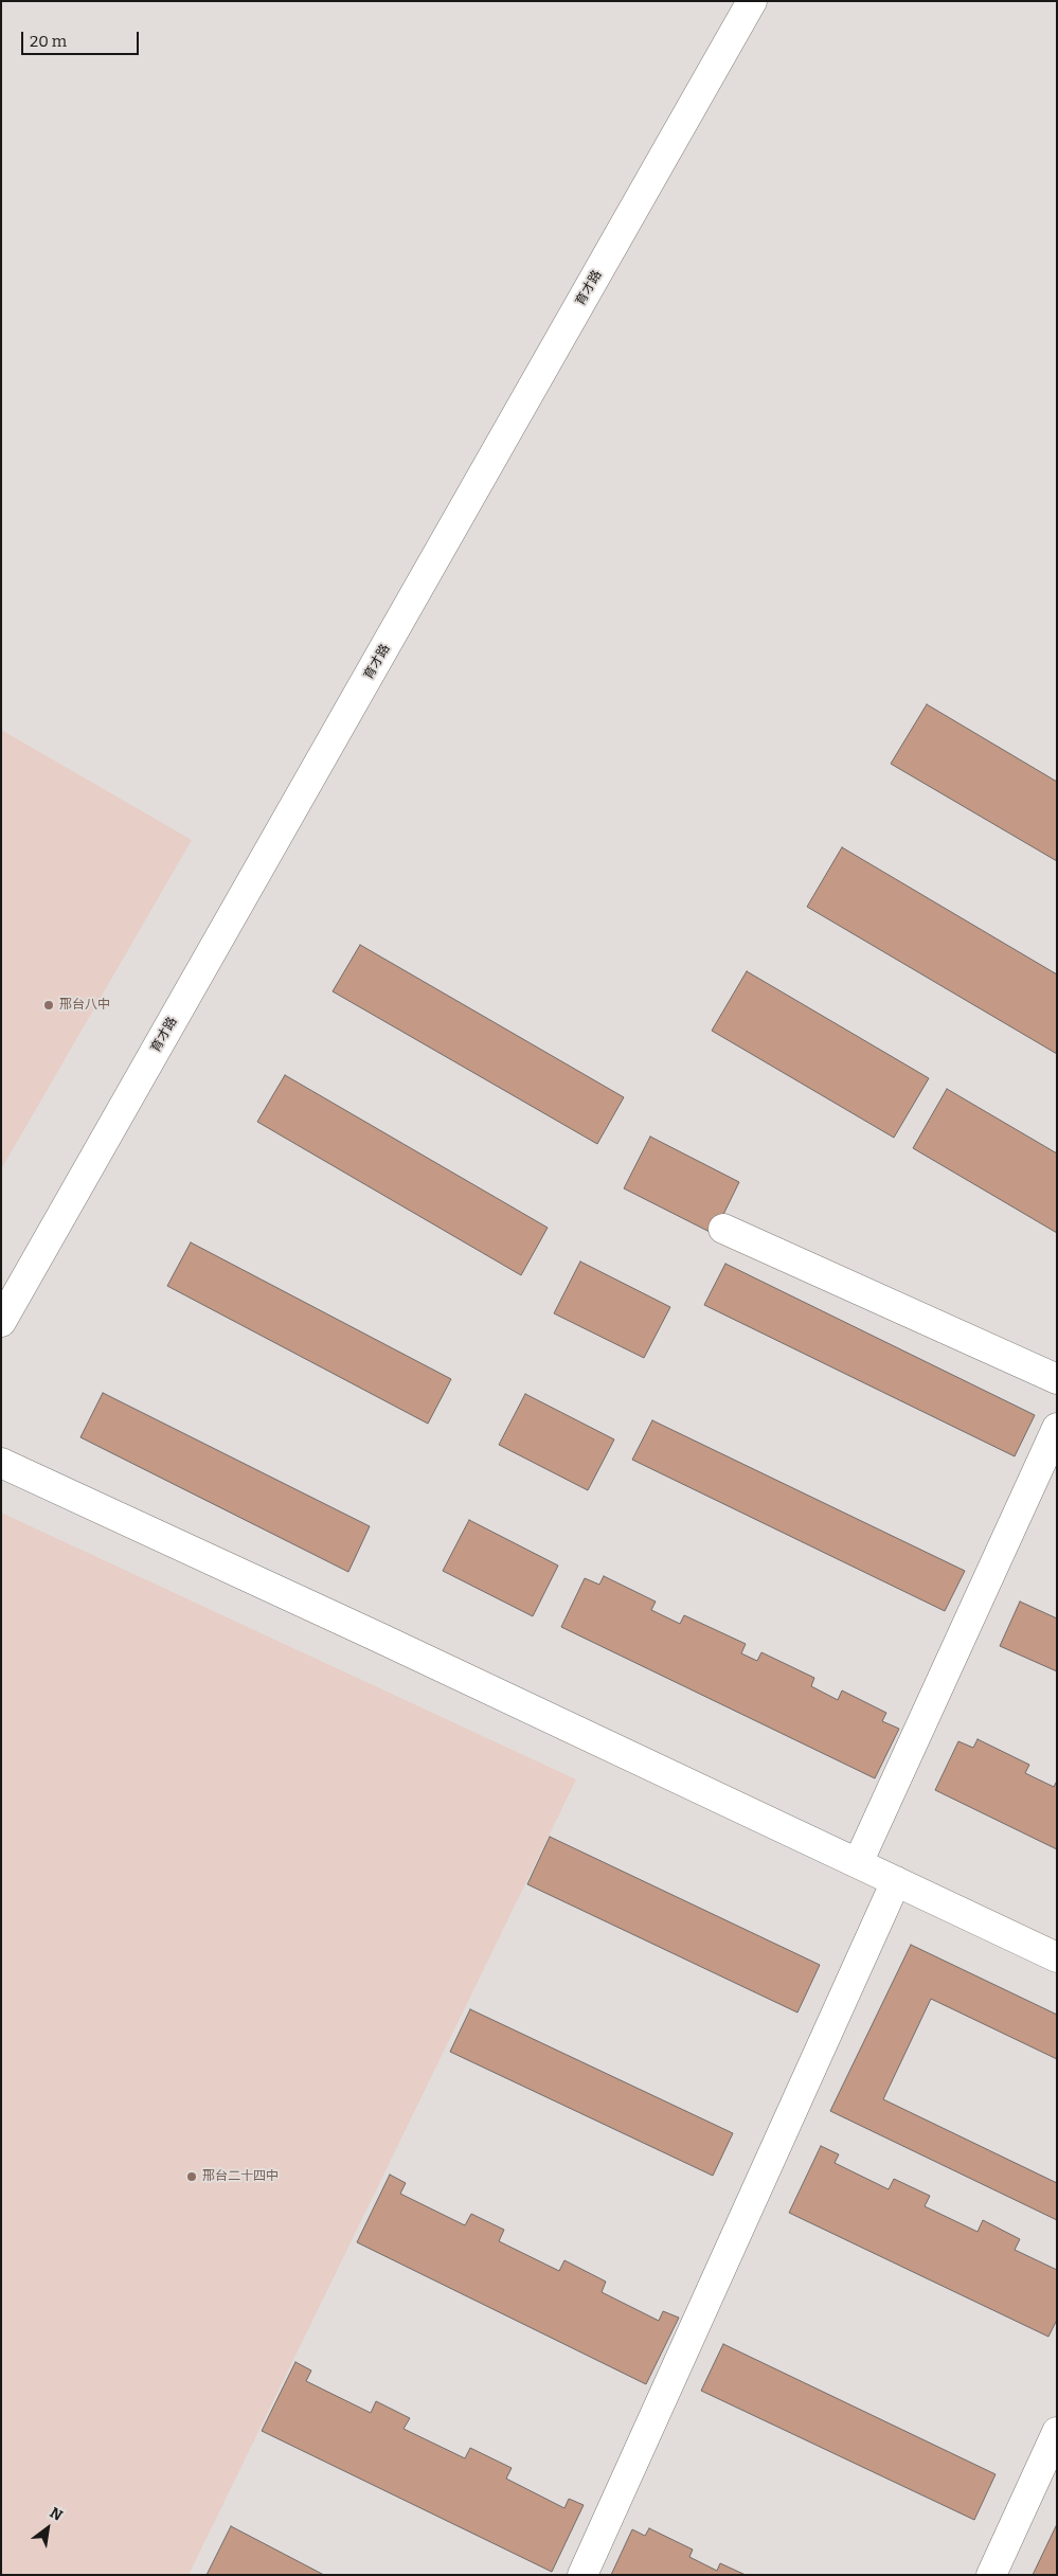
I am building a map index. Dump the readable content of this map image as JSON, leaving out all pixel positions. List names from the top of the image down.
{
  "streets": {
    "street": ["育才路"]
  },
  "places": ["邢台八中", "邢台二十四中"],
  "scale_bar": "20 m",
  "north": "top right"
}
